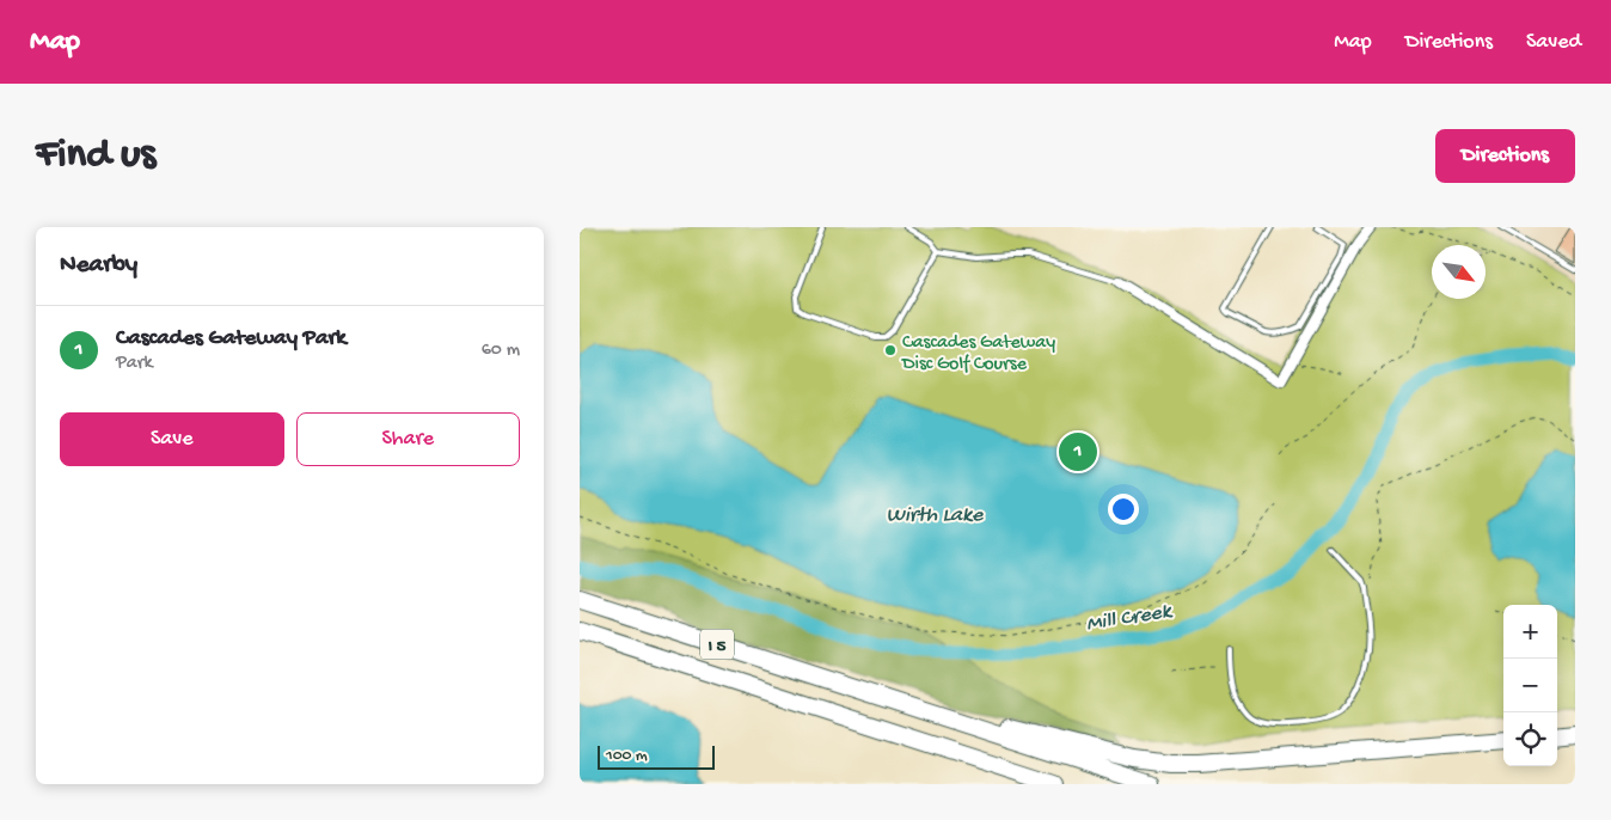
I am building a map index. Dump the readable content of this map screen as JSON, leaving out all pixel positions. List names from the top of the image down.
{
  "streets": {
    "highway": ["I 5"]
  },
  "water": ["Wirth Lake", "Mill Creek"],
  "places": ["Cascades Gateway Disc Golf Course"],
  "scale_bar": "100 m",
  "north": "bottom right",
  "page": {
    "header": "Map",
    "nav": ["Map", "Directions", "Saved"],
    "buttons": [
      "Directions",
      ["Save", "Share"]
    ],
    "title": "Find us",
    "heading": "Nearby",
    "list": [
      {
        "mark": "1",
        "name": "Cascades Gateway Park",
        "note": "Park",
        "value": "60 m"
      }
    ],
    "pins": "1",
    "map_buttons": ["+", "−"],
    "scale": "100 m"
  }
}
